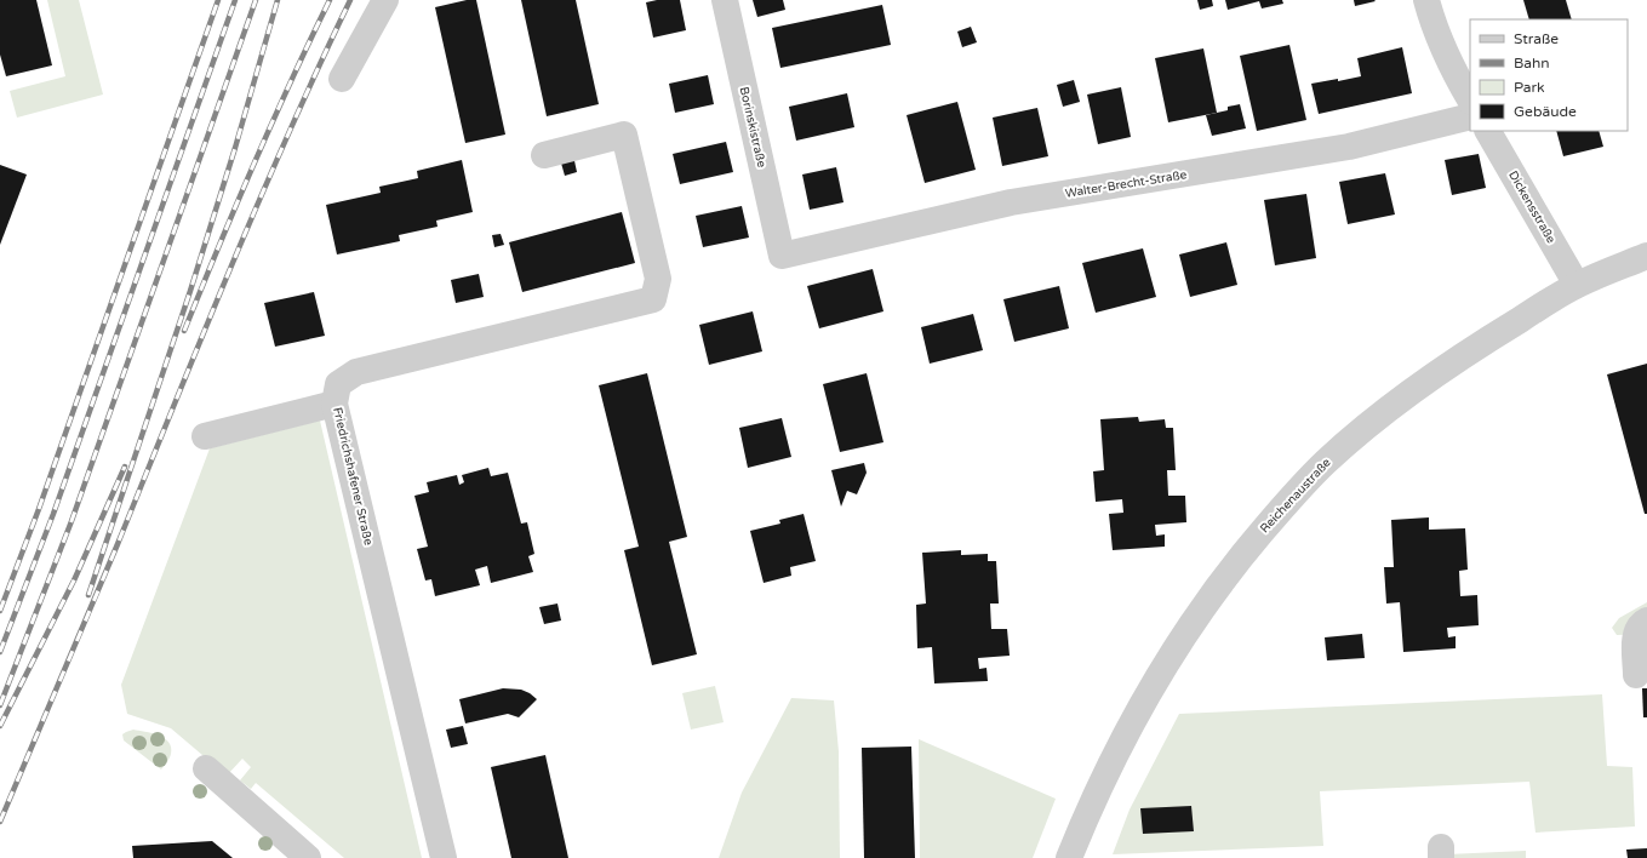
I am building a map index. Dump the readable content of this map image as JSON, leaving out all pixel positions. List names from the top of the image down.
{
  "streets": {
    "street": [
      "Borinskistraße",
      "Walter-Brecht-Straße",
      "Dickensstraße",
      "Friedrichshafener Straße",
      "Reichenaustraße"
    ]
  },
  "crossings": [
    ["Borinskistraße", "Walter-Brecht-Straße"],
    ["Dickensstraße", "Reichenaustraße"]
  ],
  "legend": [
    "Straße",
    "Bahn",
    "Park",
    "Gebäude"
  ]
}
